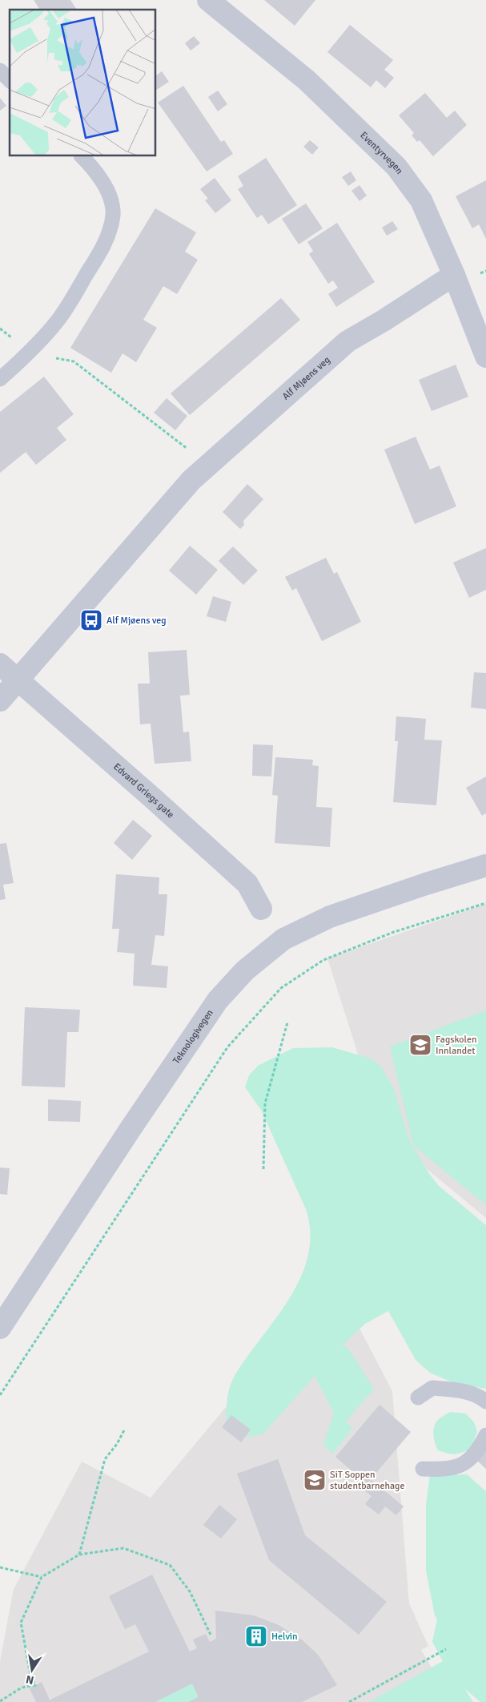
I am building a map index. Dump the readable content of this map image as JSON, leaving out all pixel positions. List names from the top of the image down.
{
  "streets": {
    "street": [
      "Eventyrvegen",
      "Alf Mjøens veg",
      "Edvard Griegs gate",
      "Teknologivegen"
    ]
  },
  "crossings": [
    ["Eventyrvegen", "Alf Mjøens veg"],
    ["Alf Mjøens veg", "Edvard Griegs gate"]
  ],
  "places": {
    "bus stop": ["Alf Mjøens veg"],
    "school or university": ["Fagskolen Innlandet", "SiT Soppen studentbarnehage"],
    "building": ["Helvin"]
  },
  "north": "bottom"
}
